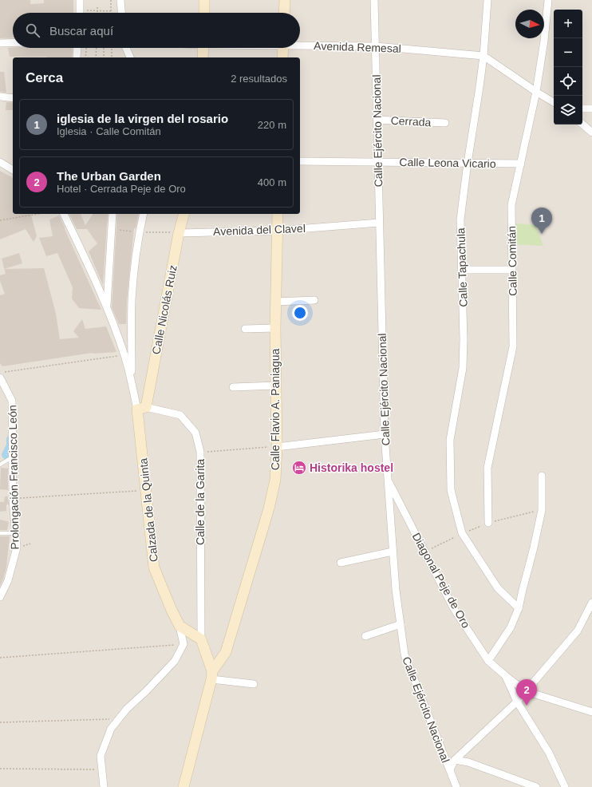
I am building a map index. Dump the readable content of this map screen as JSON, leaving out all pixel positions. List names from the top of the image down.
{
  "streets": {
    "street": [
      "Avenida Remesal",
      "Cerrada",
      "Calle Ejército Nacional",
      "Calle Leona Vicario",
      "Avenida del Clavel",
      "Calle Comitán",
      "Calle Tapachula",
      "Calle Nicolás Ruiz",
      "Calle Flavio A. Paniagua",
      "Prolongación Francisco León",
      "Calle de la Garita",
      "Calzada de la Quinta",
      "Diagonal Peje de Oro"
    ]
  },
  "crossings": [
    ["Avenida Remesal", "Calle Ejército Nacional"],
    ["Avenida Remesal", "Calle Tapachula"],
    ["Cerrada", "Calle Ejército Nacional"],
    ["Calle Ejército Nacional", "Calle Leona Vicario"],
    ["Calle Ejército Nacional", "Avenida del Clavel"],
    ["Calle Ejército Nacional", "Diagonal Peje de Oro"],
    ["Calle Leona Vicario", "Calle Comitán"],
    ["Calle Leona Vicario", "Calle Tapachula"],
    ["Avenida del Clavel", "Calle Nicolás Ruiz"],
    ["Avenida del Clavel", "Calle Flavio A. Paniagua"],
    ["Calle Nicolás Ruiz", "Calle de la Garita"],
    ["Calle Nicolás Ruiz", "Calzada de la Quinta"],
    ["Calle Flavio A. Paniagua", "Calle de la Garita"],
    ["Calle de la Garita", "Calzada de la Quinta"]
  ],
  "places": {
    "hotel": ["Historika hostel"]
  },
  "north": "right",
  "page": {
    "map_buttons": ["+", "−"],
    "search": "Buscar aquí",
    "heading": ["Cerca", "2 resultados"],
    "list": [
      {
        "mark": "1",
        "name": "iglesia de la virgen del rosario",
        "note": "Iglesia · Calle Comitán",
        "value": "220 m"
      },
      {
        "mark": "2",
        "name": "The Urban Garden",
        "note": "Hotel · Cerrada Peje de Oro",
        "value": "400 m"
      }
    ],
    "pins": ["1", "2"]
  }
}
